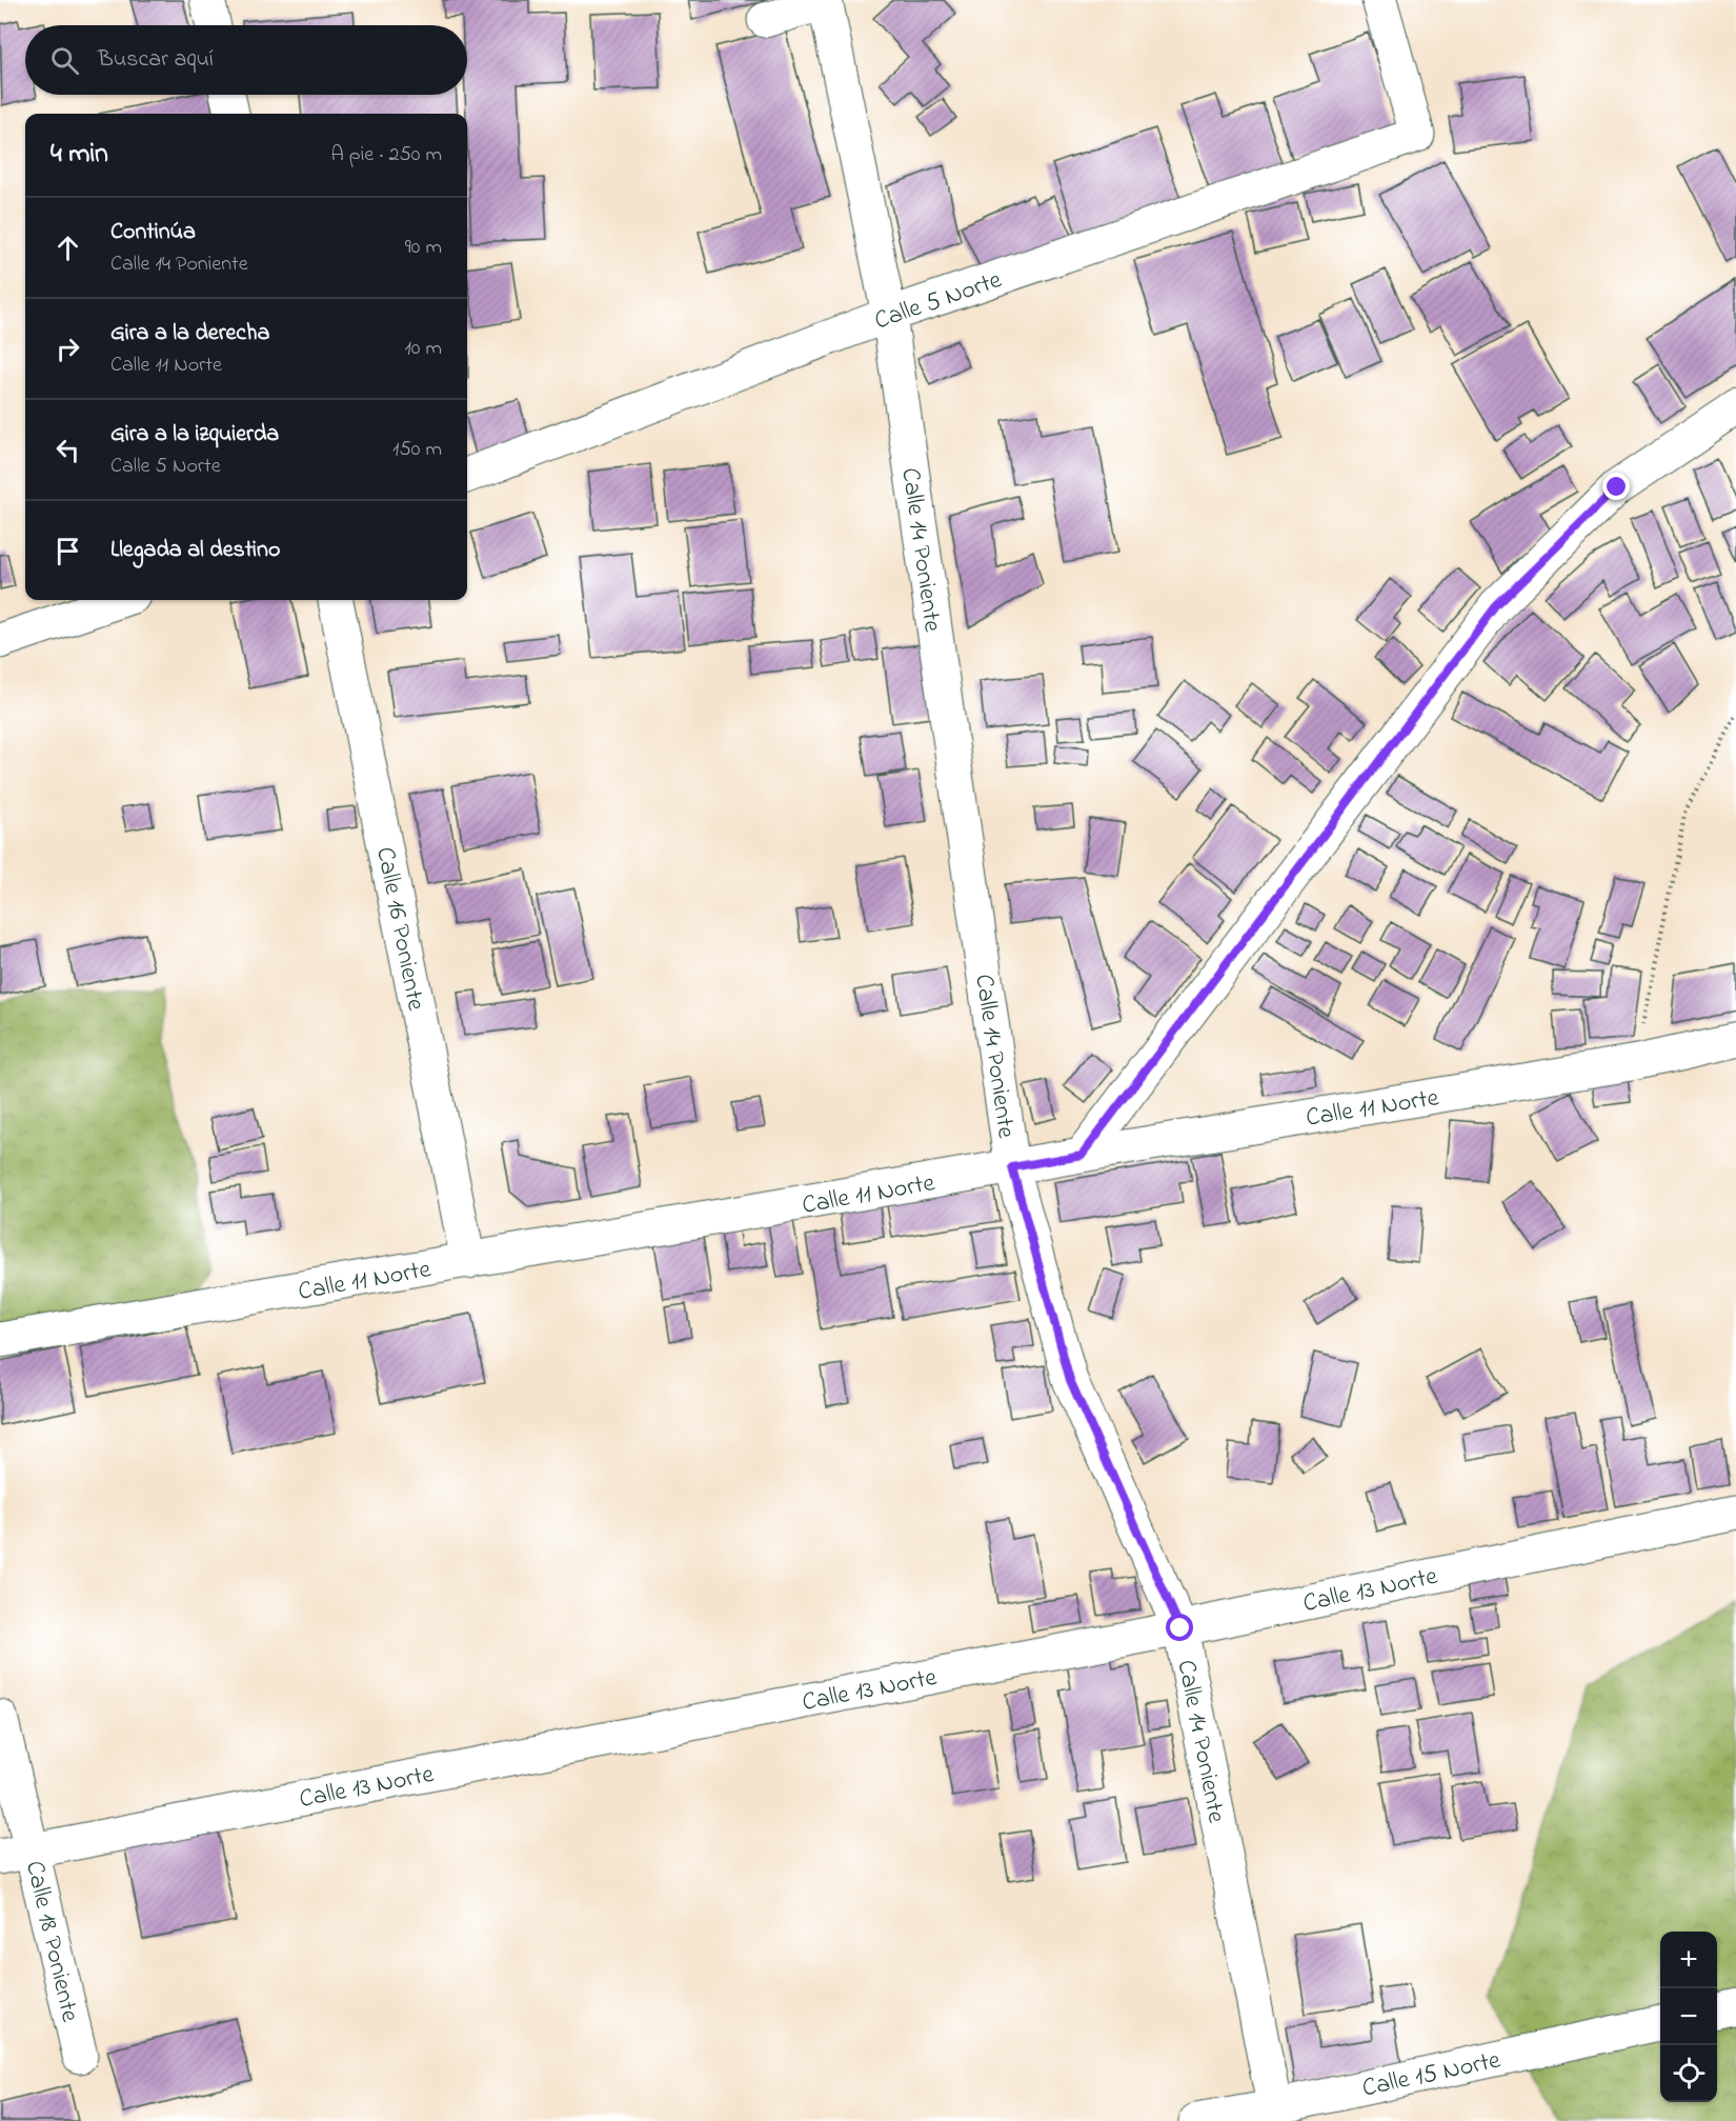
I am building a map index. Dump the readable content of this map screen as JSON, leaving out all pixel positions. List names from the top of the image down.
{
  "streets": {
    "street": [
      "Calle 5 Norte",
      "Calle 14 Poniente",
      "Calle 16 Poniente",
      "Calle 11 Norte",
      "Calle 13 Norte",
      "Calle 18 Poniente",
      "Calle 15 Norte"
    ]
  },
  "crossings": [
    ["Calle 5 Norte", "Calle 14 Poniente"],
    ["Calle 14 Poniente", "Calle 11 Norte"],
    ["Calle 14 Poniente", "Calle 13 Norte"],
    ["Calle 14 Poniente", "Calle 15 Norte"],
    ["Calle 16 Poniente", "Calle 11 Norte"],
    ["Calle 13 Norte", "Calle 18 Poniente"]
  ],
  "page": {
    "search": "Buscar aquí",
    "heading": ["4 min", "A pie · 250 m"],
    "list": [
      ["Continúa", "Calle 14 Poniente", "90 m"],
      ["Gira a la derecha", "Calle 11 Norte", "10 m"],
      ["Gira a la izquierda", "Calle 5 Norte", "150 m"],
      "Llegada al destino"
    ],
    "map_buttons": ["+", "−"]
  }
}
